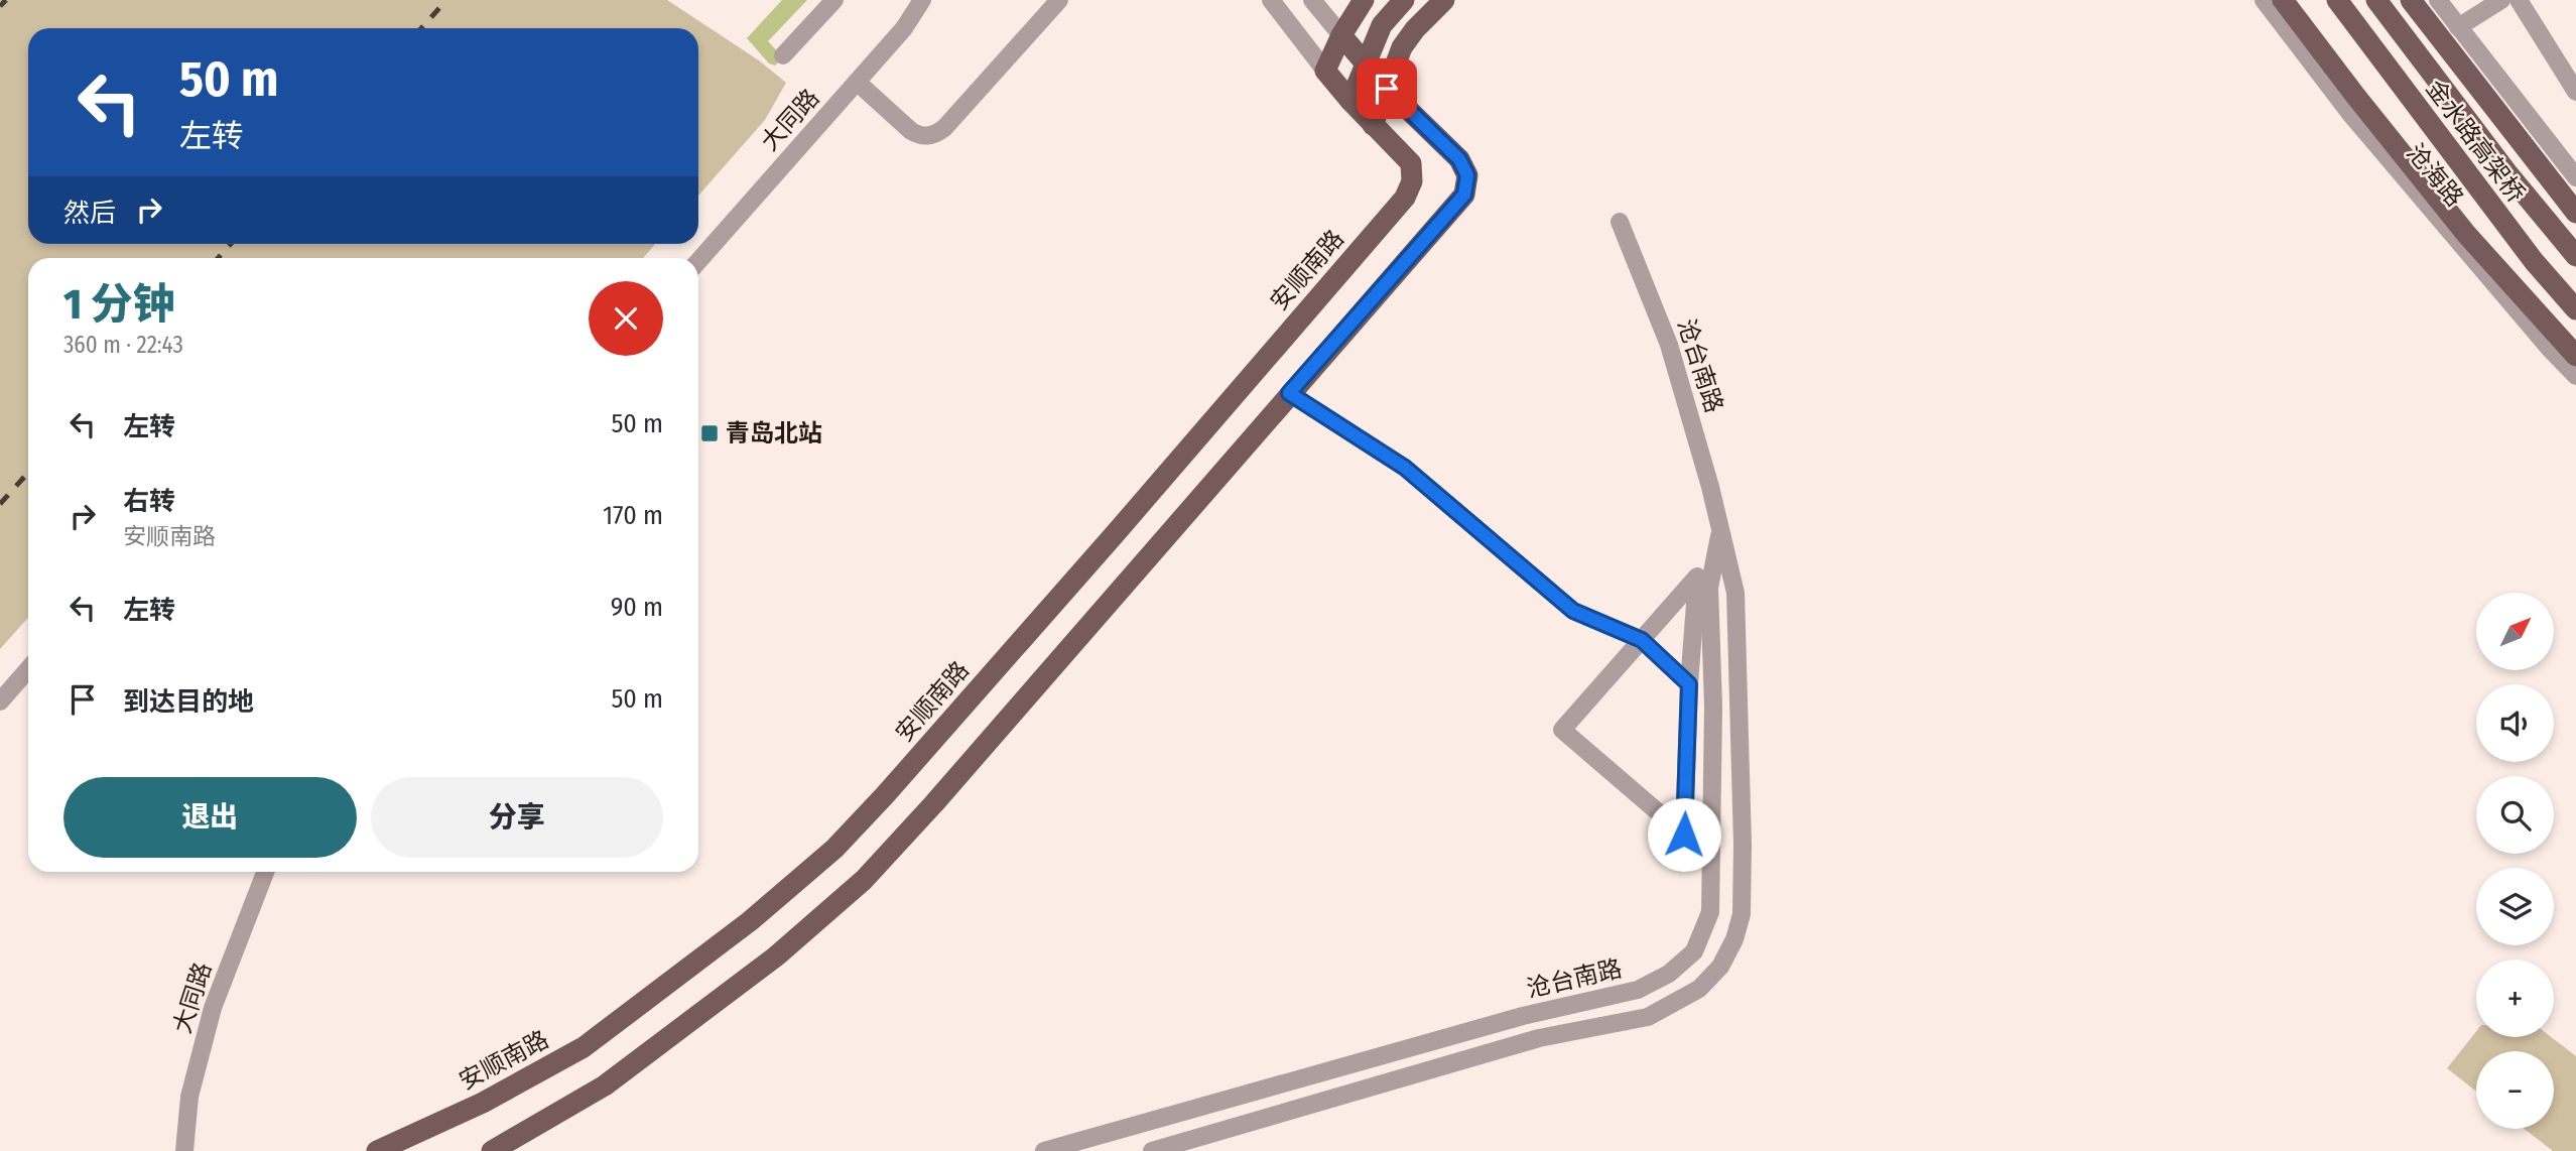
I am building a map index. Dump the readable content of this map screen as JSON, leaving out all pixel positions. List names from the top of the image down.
{
  "streets": {
    "main road": ["金水路高架桥", "安顺南路"],
    "street": ["大同路", "沧海路", "沧台南路"]
  },
  "crossings": [
    ["金水路高架桥", "沧海路"]
  ],
  "places": {
    "transit": ["青岛北站"]
  },
  "north": "top right",
  "page": {
    "turn": ["50 m", "左转"],
    "then": "然后",
    "heading": ["1 分钟", "360 m · 22:43"],
    "list": [
      {
        "name": "左转",
        "value": "50 m"
      },
      {
        "name": "右转",
        "note": "安顺南路",
        "value": "170 m"
      },
      {
        "name": "左转",
        "value": "90 m"
      },
      {
        "name": "到达目的地",
        "value": "50 m"
      }
    ],
    "map_buttons": ["+", "−"],
    "buttons": ["退出", "分享"]
  }
}
